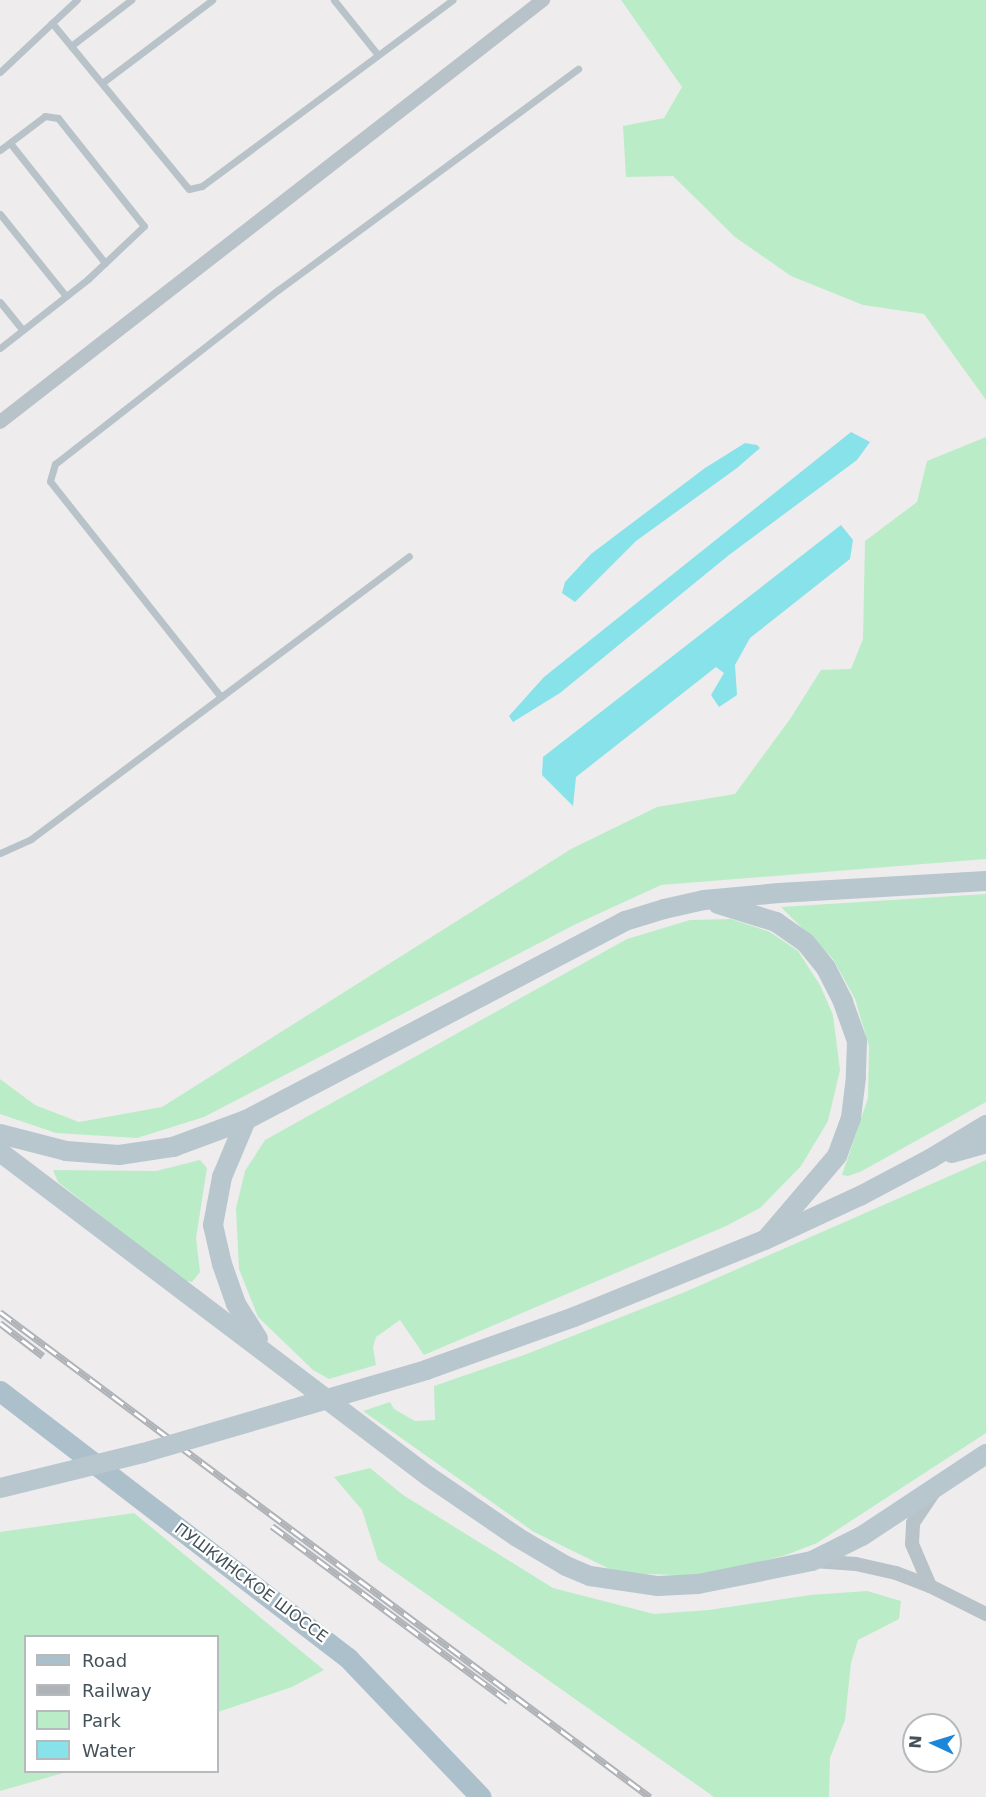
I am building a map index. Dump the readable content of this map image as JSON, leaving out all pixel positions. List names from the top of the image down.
{
  "streets": {
    "main road": ["ПУШКИНСКОЕ ШОССЕ"]
  },
  "legend": [
    "Road",
    "Railway",
    "Park",
    "Water"
  ],
  "north": "left"
}
